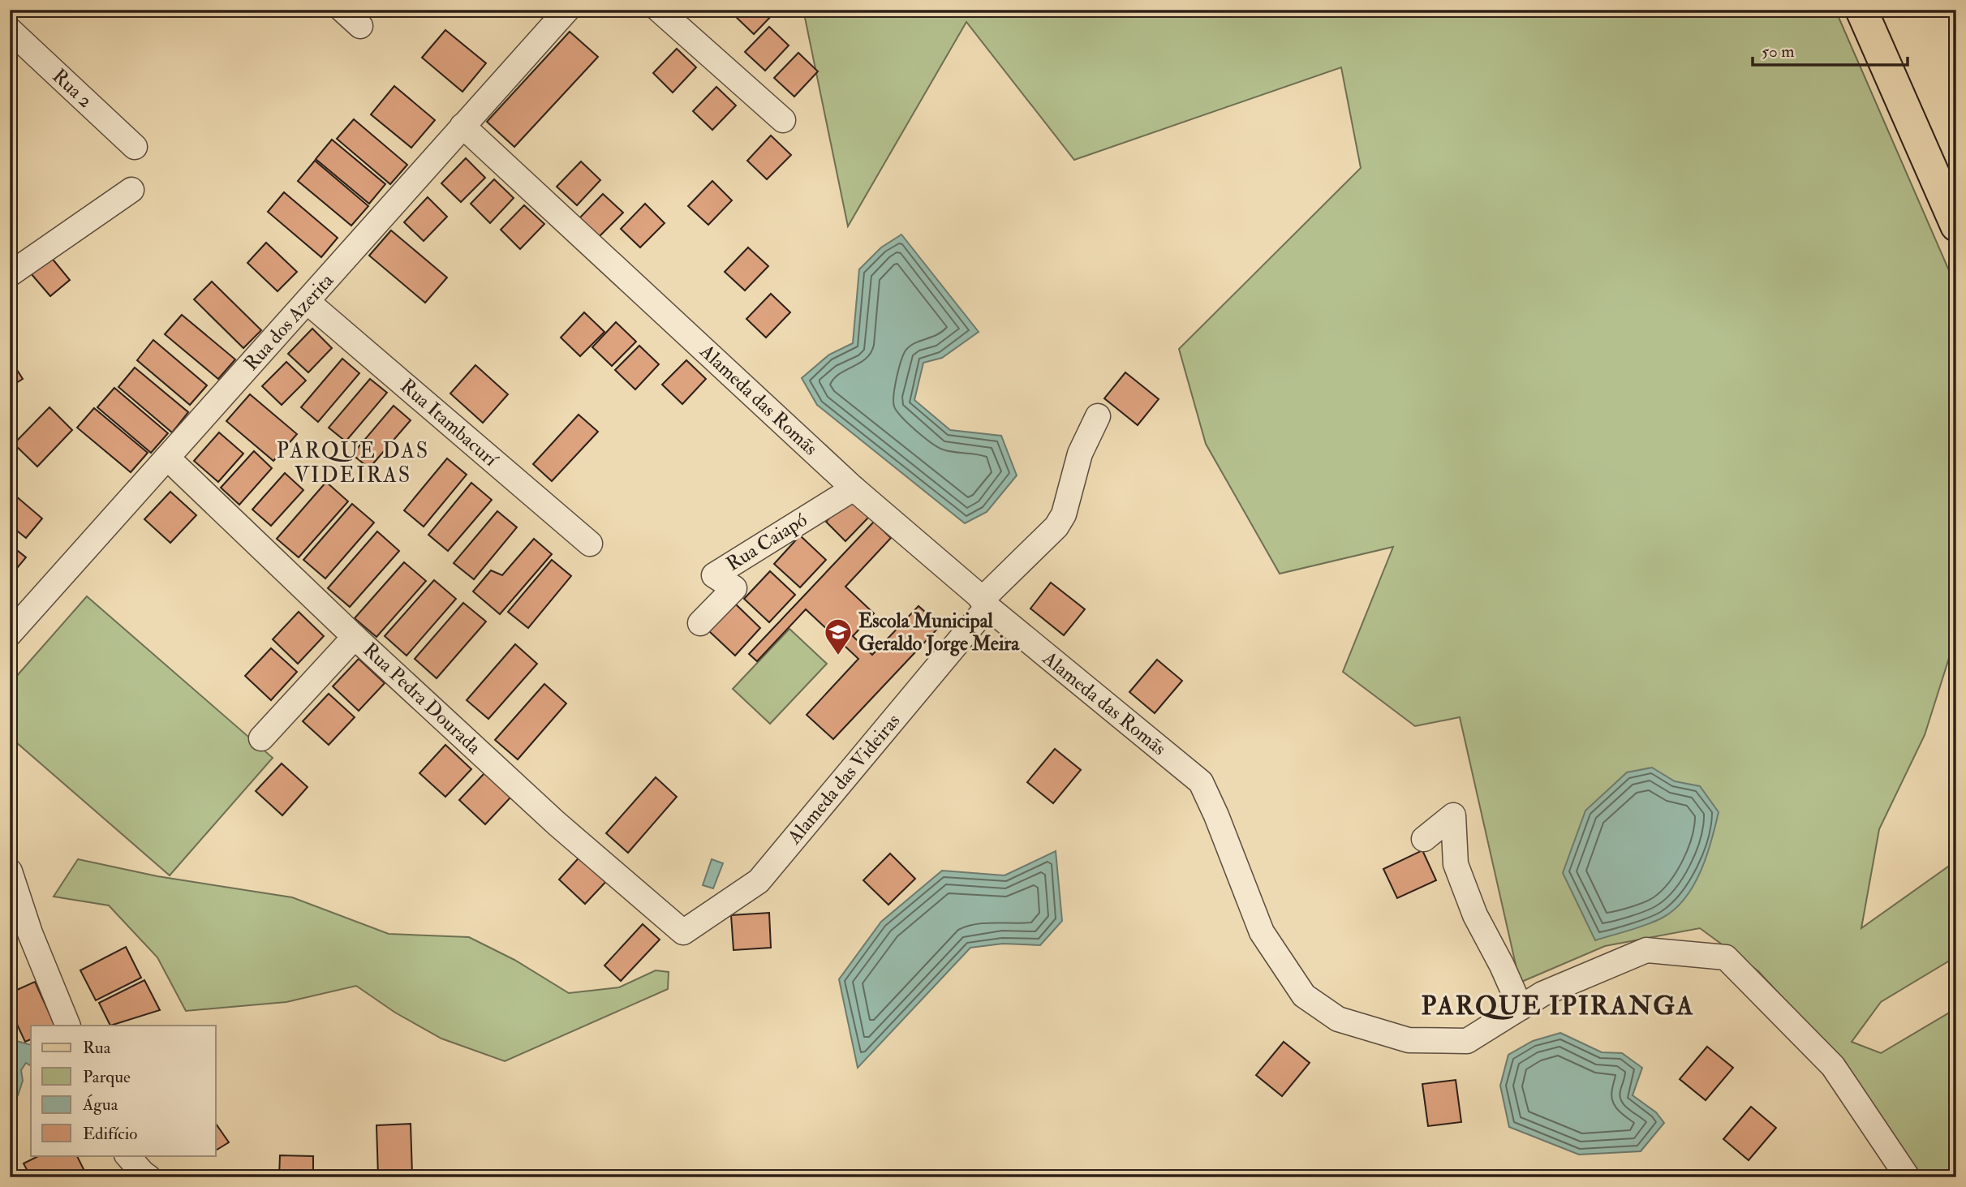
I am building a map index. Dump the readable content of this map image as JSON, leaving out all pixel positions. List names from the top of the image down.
{
  "streets": {
    "street": [
      "Rua 2",
      "Rua dos Azerita",
      "Alameda das Romãs",
      "Rua Itambacurí",
      "Rua Caiapó",
      "Rua Pedra Dourada",
      "Alameda das Videiras"
    ]
  },
  "crossings": [
    ["Rua dos Azerita", "Alameda das Romãs"],
    ["Rua dos Azerita", "Rua Itambacurí"],
    ["Rua dos Azerita", "Rua Pedra Dourada"],
    ["Alameda das Romãs", "Rua Caiapó"],
    ["Alameda das Romãs", "Alameda das Videiras"],
    ["Rua Pedra Dourada", "Alameda das Videiras"]
  ],
  "districts": ["PARQUE DAS VIDEIRAS", "PARQUE IPIRANGA"],
  "places": {
    "school or university": ["Escola Municipal Geraldo Jorge Meira"]
  },
  "legend": [
    "Rua",
    "Parque",
    "Água",
    "Edifício"
  ],
  "scale_bar": "50 m"
}
